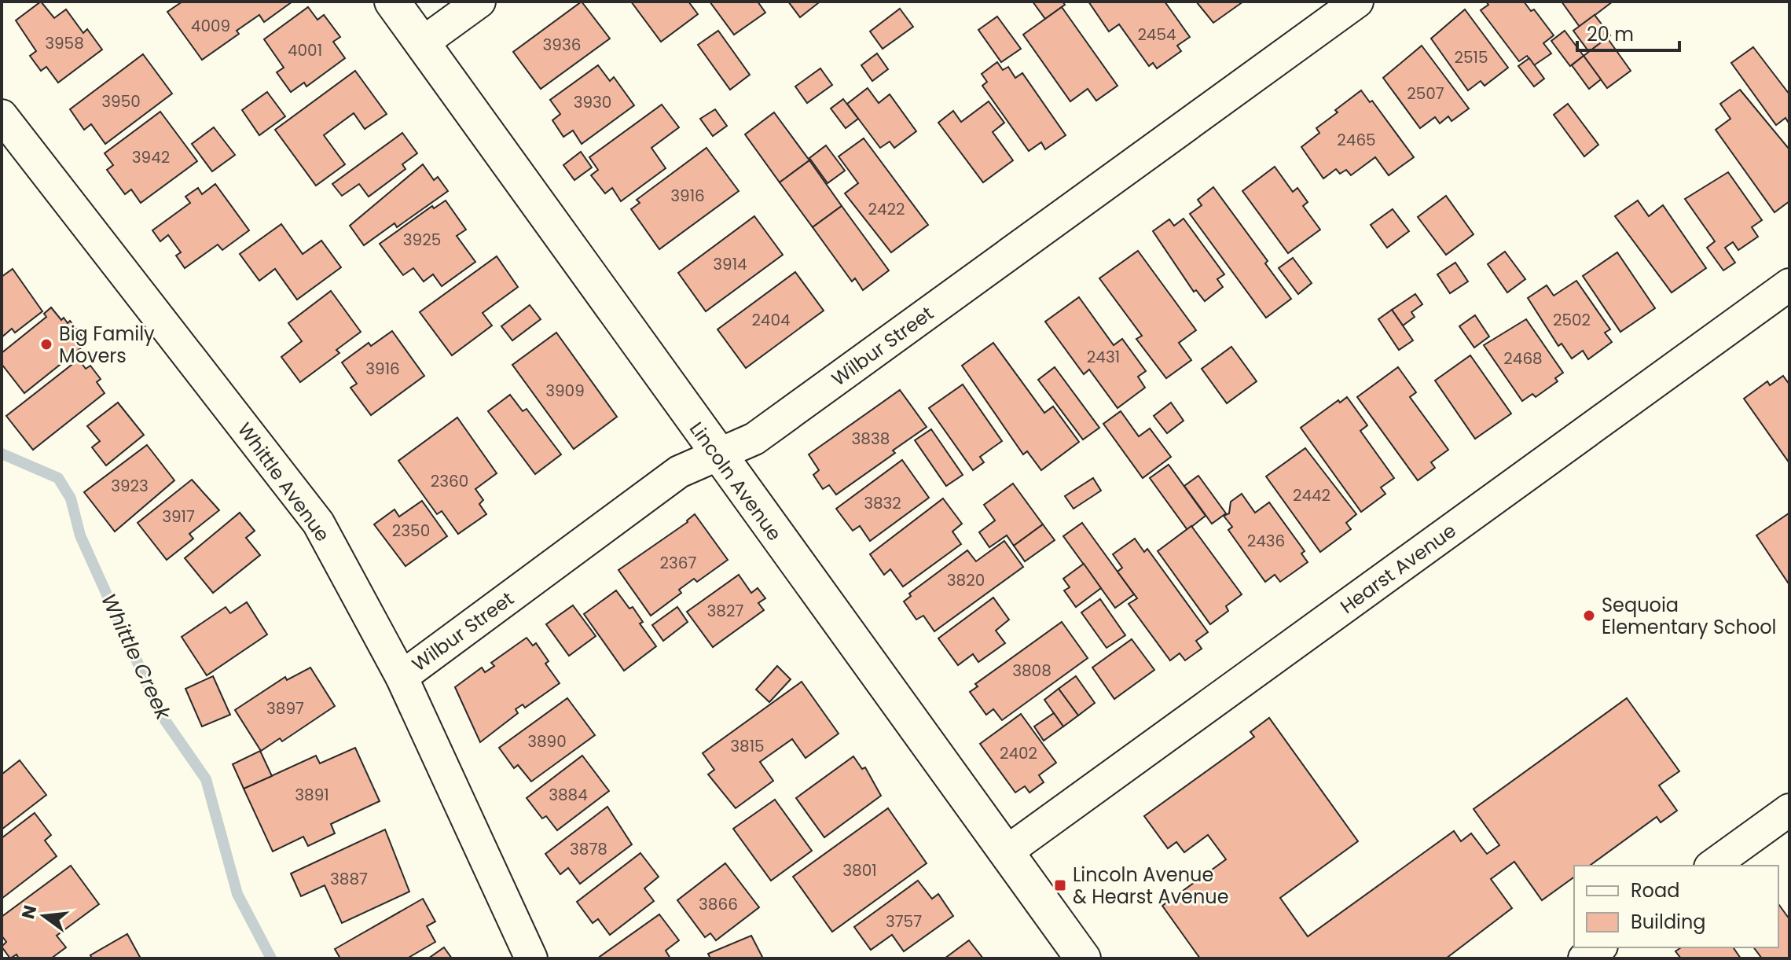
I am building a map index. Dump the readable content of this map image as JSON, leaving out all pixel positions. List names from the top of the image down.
{
  "streets": {
    "main road": ["Lincoln Avenue"],
    "street": ["Wilbur Street", "Whittle Avenue", "Hearst Avenue"]
  },
  "crossings": [
    ["Wilbur Street", "Lincoln Avenue"],
    ["Wilbur Street", "Whittle Avenue"],
    ["Lincoln Avenue", "Hearst Avenue"]
  ],
  "water": ["Whittle Creek"],
  "places": {
    "other": ["Big Family Movers", "Sequoia Elementary School"],
    "transit": ["Lincoln Avenue & Hearst Avenue"]
  },
  "house_numbers": [
    "4009",
    "2454",
    "3958",
    "3936",
    "4001",
    "2515",
    "2507",
    "3950",
    "3930",
    "2465",
    "3942",
    "3916",
    "2422",
    "3925",
    "3914",
    "2404",
    "2502",
    "2431",
    "2468",
    "3916",
    "3909",
    "3838",
    "2360",
    "3923",
    "2442",
    "3832",
    "3917",
    "2350",
    "2436",
    "2367",
    "3820",
    "3827",
    "3808",
    "3897",
    "3890",
    "3815",
    "2402",
    "3891",
    "3884",
    "3878",
    "3801",
    "3887",
    "3866",
    "3757"
  ],
  "legend": ["Road", "Building"],
  "scale_bar": "20 m",
  "north": "left"
}
